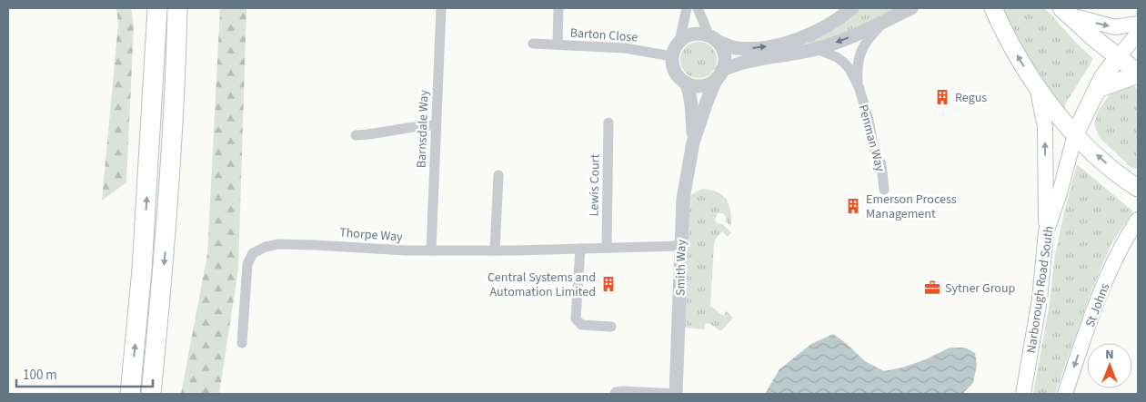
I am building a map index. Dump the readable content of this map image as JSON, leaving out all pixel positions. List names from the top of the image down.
{
  "streets": {
    "main road": ["Narborough Road South", "St Johns"],
    "street": [
      "Barton Close",
      "Barnsdale Way",
      "Penman Way",
      "Lewis Court",
      "Thorpe Way",
      "Smith Way"
    ]
  },
  "crossings": [
    ["Barton Close", "Penman Way"],
    ["Barton Close", "Smith Way"],
    ["Barnsdale Way", "Thorpe Way"],
    ["Penman Way", "Smith Way"],
    ["Lewis Court", "Thorpe Way"],
    ["Thorpe Way", "Smith Way"]
  ],
  "one_way": ["St Johns"],
  "places": {
    "building": ["Regus", "Emerson Process Management", "Central Systems and Automation Limited"],
    "office": ["Sytner Group"]
  },
  "scale_bar": "100 m",
  "north": "top"
}
